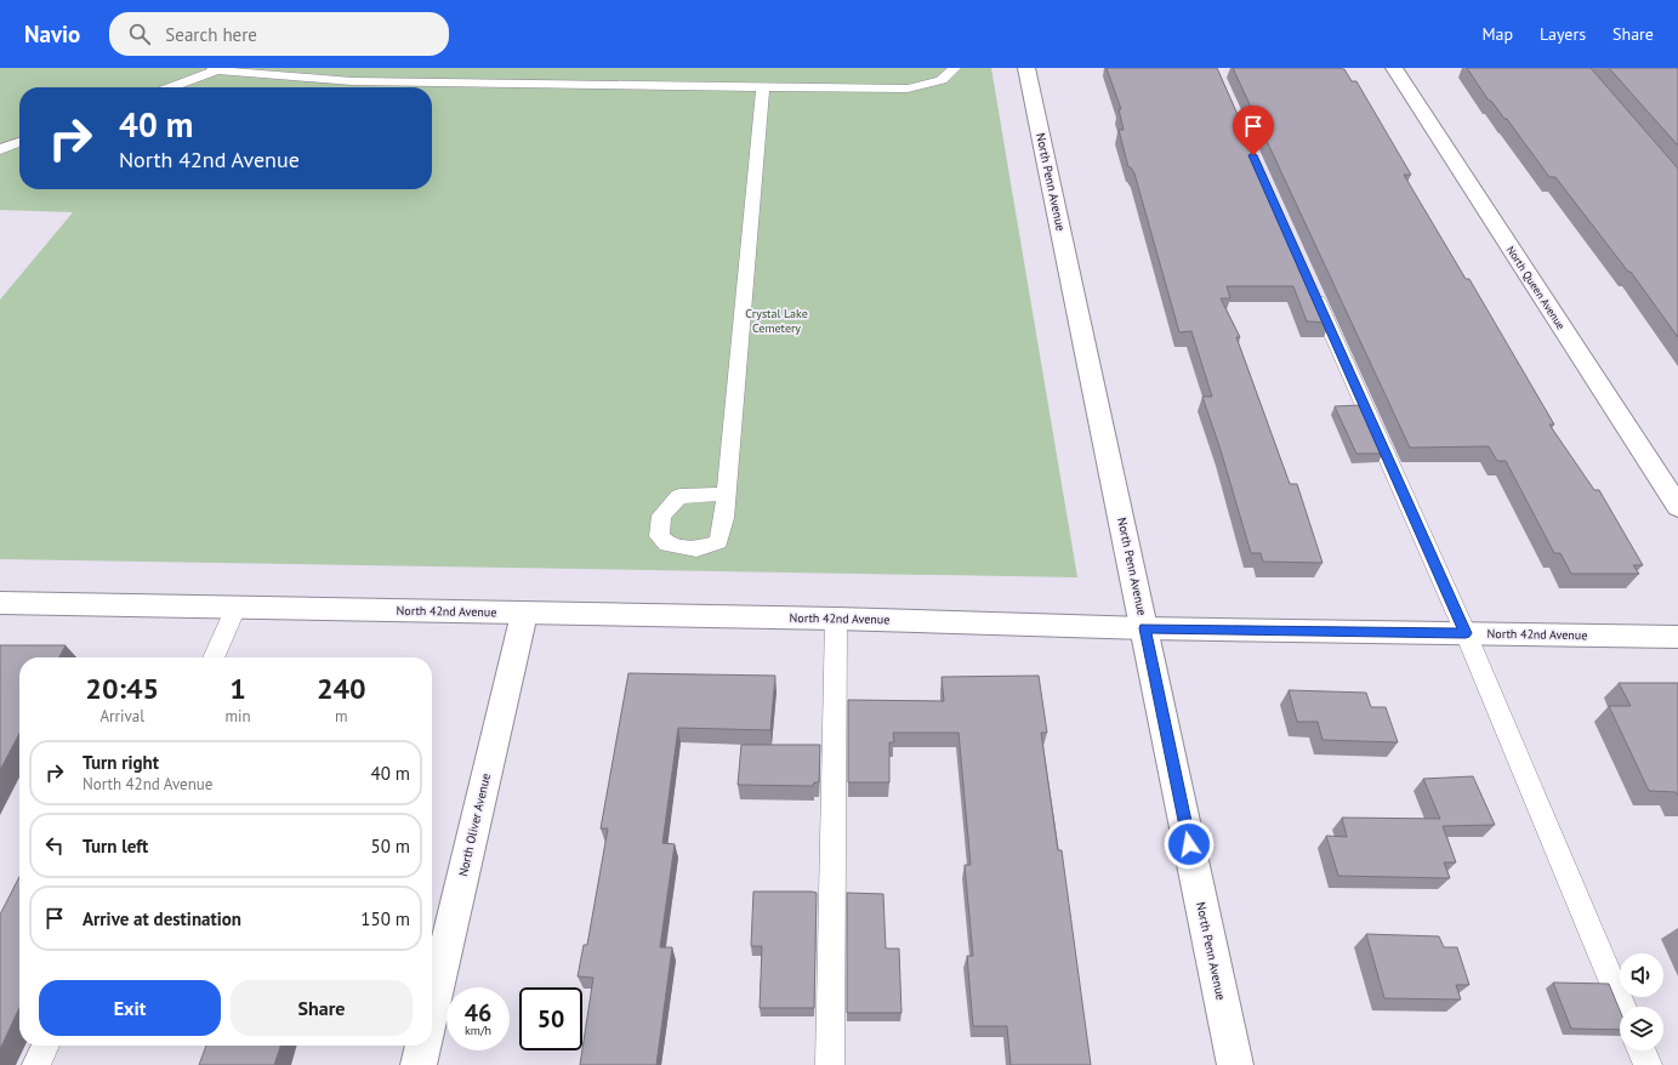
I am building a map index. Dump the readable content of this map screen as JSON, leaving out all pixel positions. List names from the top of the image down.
{
  "streets": {
    "street": [
      "North Penn Avenue",
      "North Queen Avenue",
      "North 42nd Avenue",
      "North Oliver Avenue"
    ]
  },
  "crossings": [
    ["North Penn Avenue", "North 42nd Avenue"],
    ["North 42nd Avenue", "North Oliver Avenue"]
  ],
  "parks": ["Crystal Lake Cemetery"],
  "page": {
    "header": "Navio",
    "search": "Search here",
    "nav": ["Map", "Layers", "Share"],
    "turn": ["40 m", "North 42nd Avenue"],
    "eta": [
      "20:45",
      "Arrival",
      "1",
      "min",
      "240",
      "m"
    ],
    "list": [
      {
        "name": "Turn right",
        "note": "North 42nd Avenue",
        "value": "40 m"
      },
      {
        "name": "Turn left",
        "value": "50 m"
      },
      {
        "name": "Arrive at destination",
        "value": "150 m"
      }
    ],
    "buttons": ["Exit", "Share"],
    "speed": "46 km/h",
    "limit": "50"
  }
}
